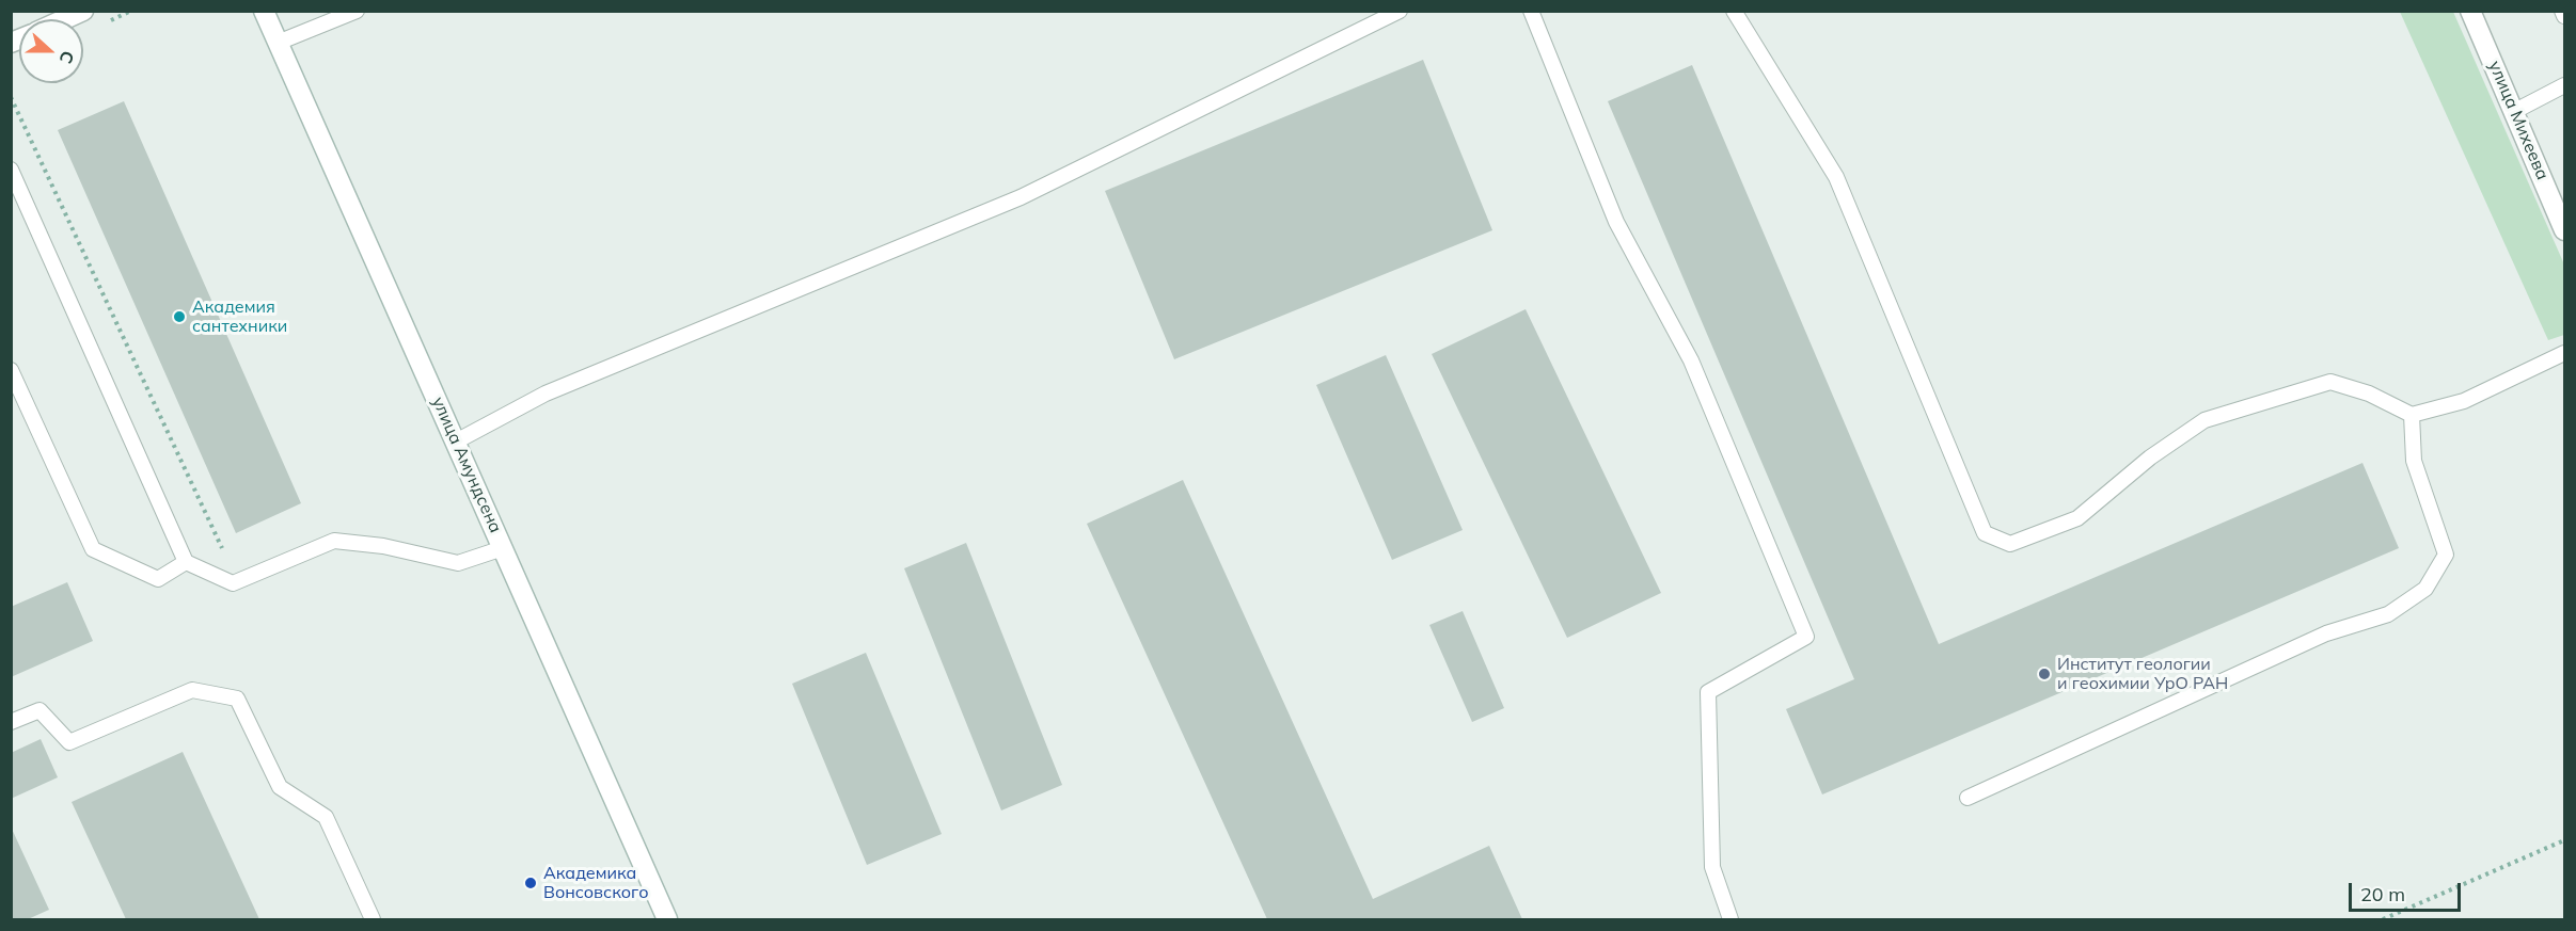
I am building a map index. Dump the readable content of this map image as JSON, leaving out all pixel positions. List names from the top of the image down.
{
  "streets": {
    "main road": ["улица Михеева", "улица Амундсена"]
  },
  "places": ["Академия сантехники", "Институт геологии и геохимии УрО РАН", "Академика Вонсовского"],
  "scale_bar": "20 m",
  "north": "right"
}
